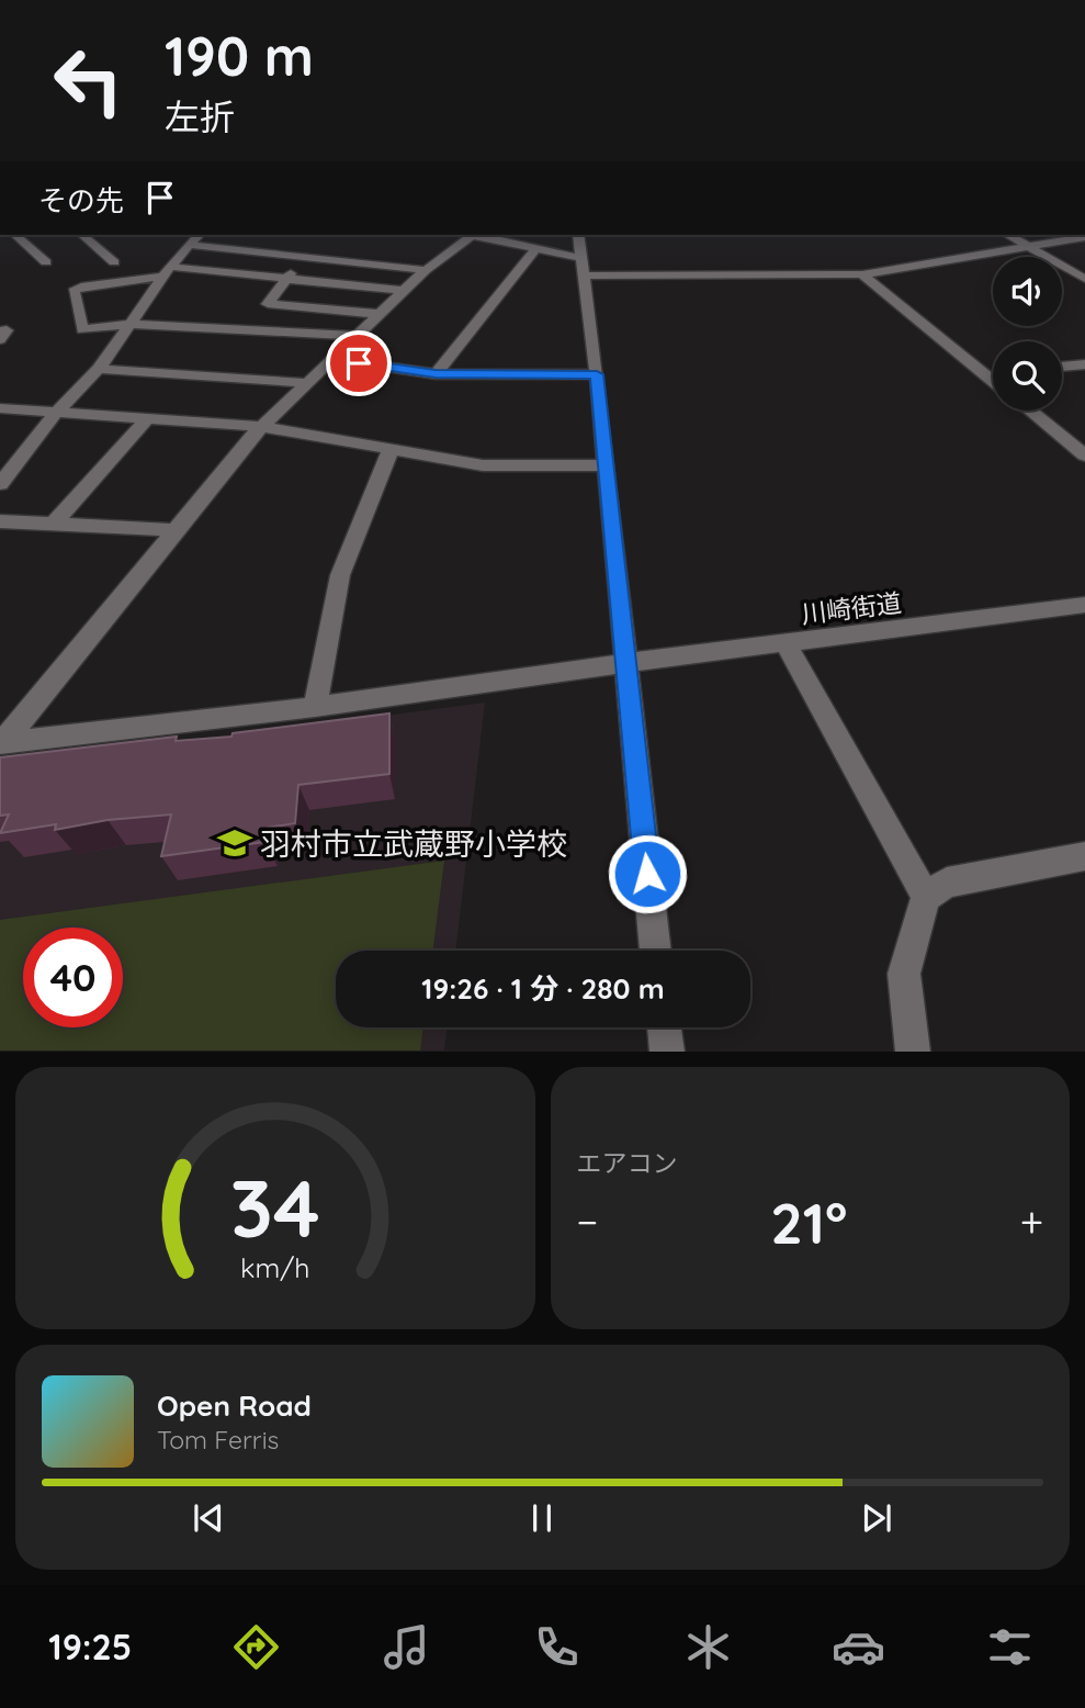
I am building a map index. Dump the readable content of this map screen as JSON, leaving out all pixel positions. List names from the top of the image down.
{
  "streets": {
    "street": ["川崎街道"]
  },
  "places": {
    "school or university": ["羽村市立武蔵野小学校"]
  },
  "page": {
    "turn": ["190 m", "左折"],
    "then": "その先",
    "limit": "40",
    "trip": "19:26 · 1 分 · 280 m",
    "tile": "エアコン",
    "heat": ["−", "21°", "+"],
    "song": ["Open Road", "Tom Ferris"],
    "tabs": "19:25",
    "gauge": ["34", "km/h"]
  }
}
